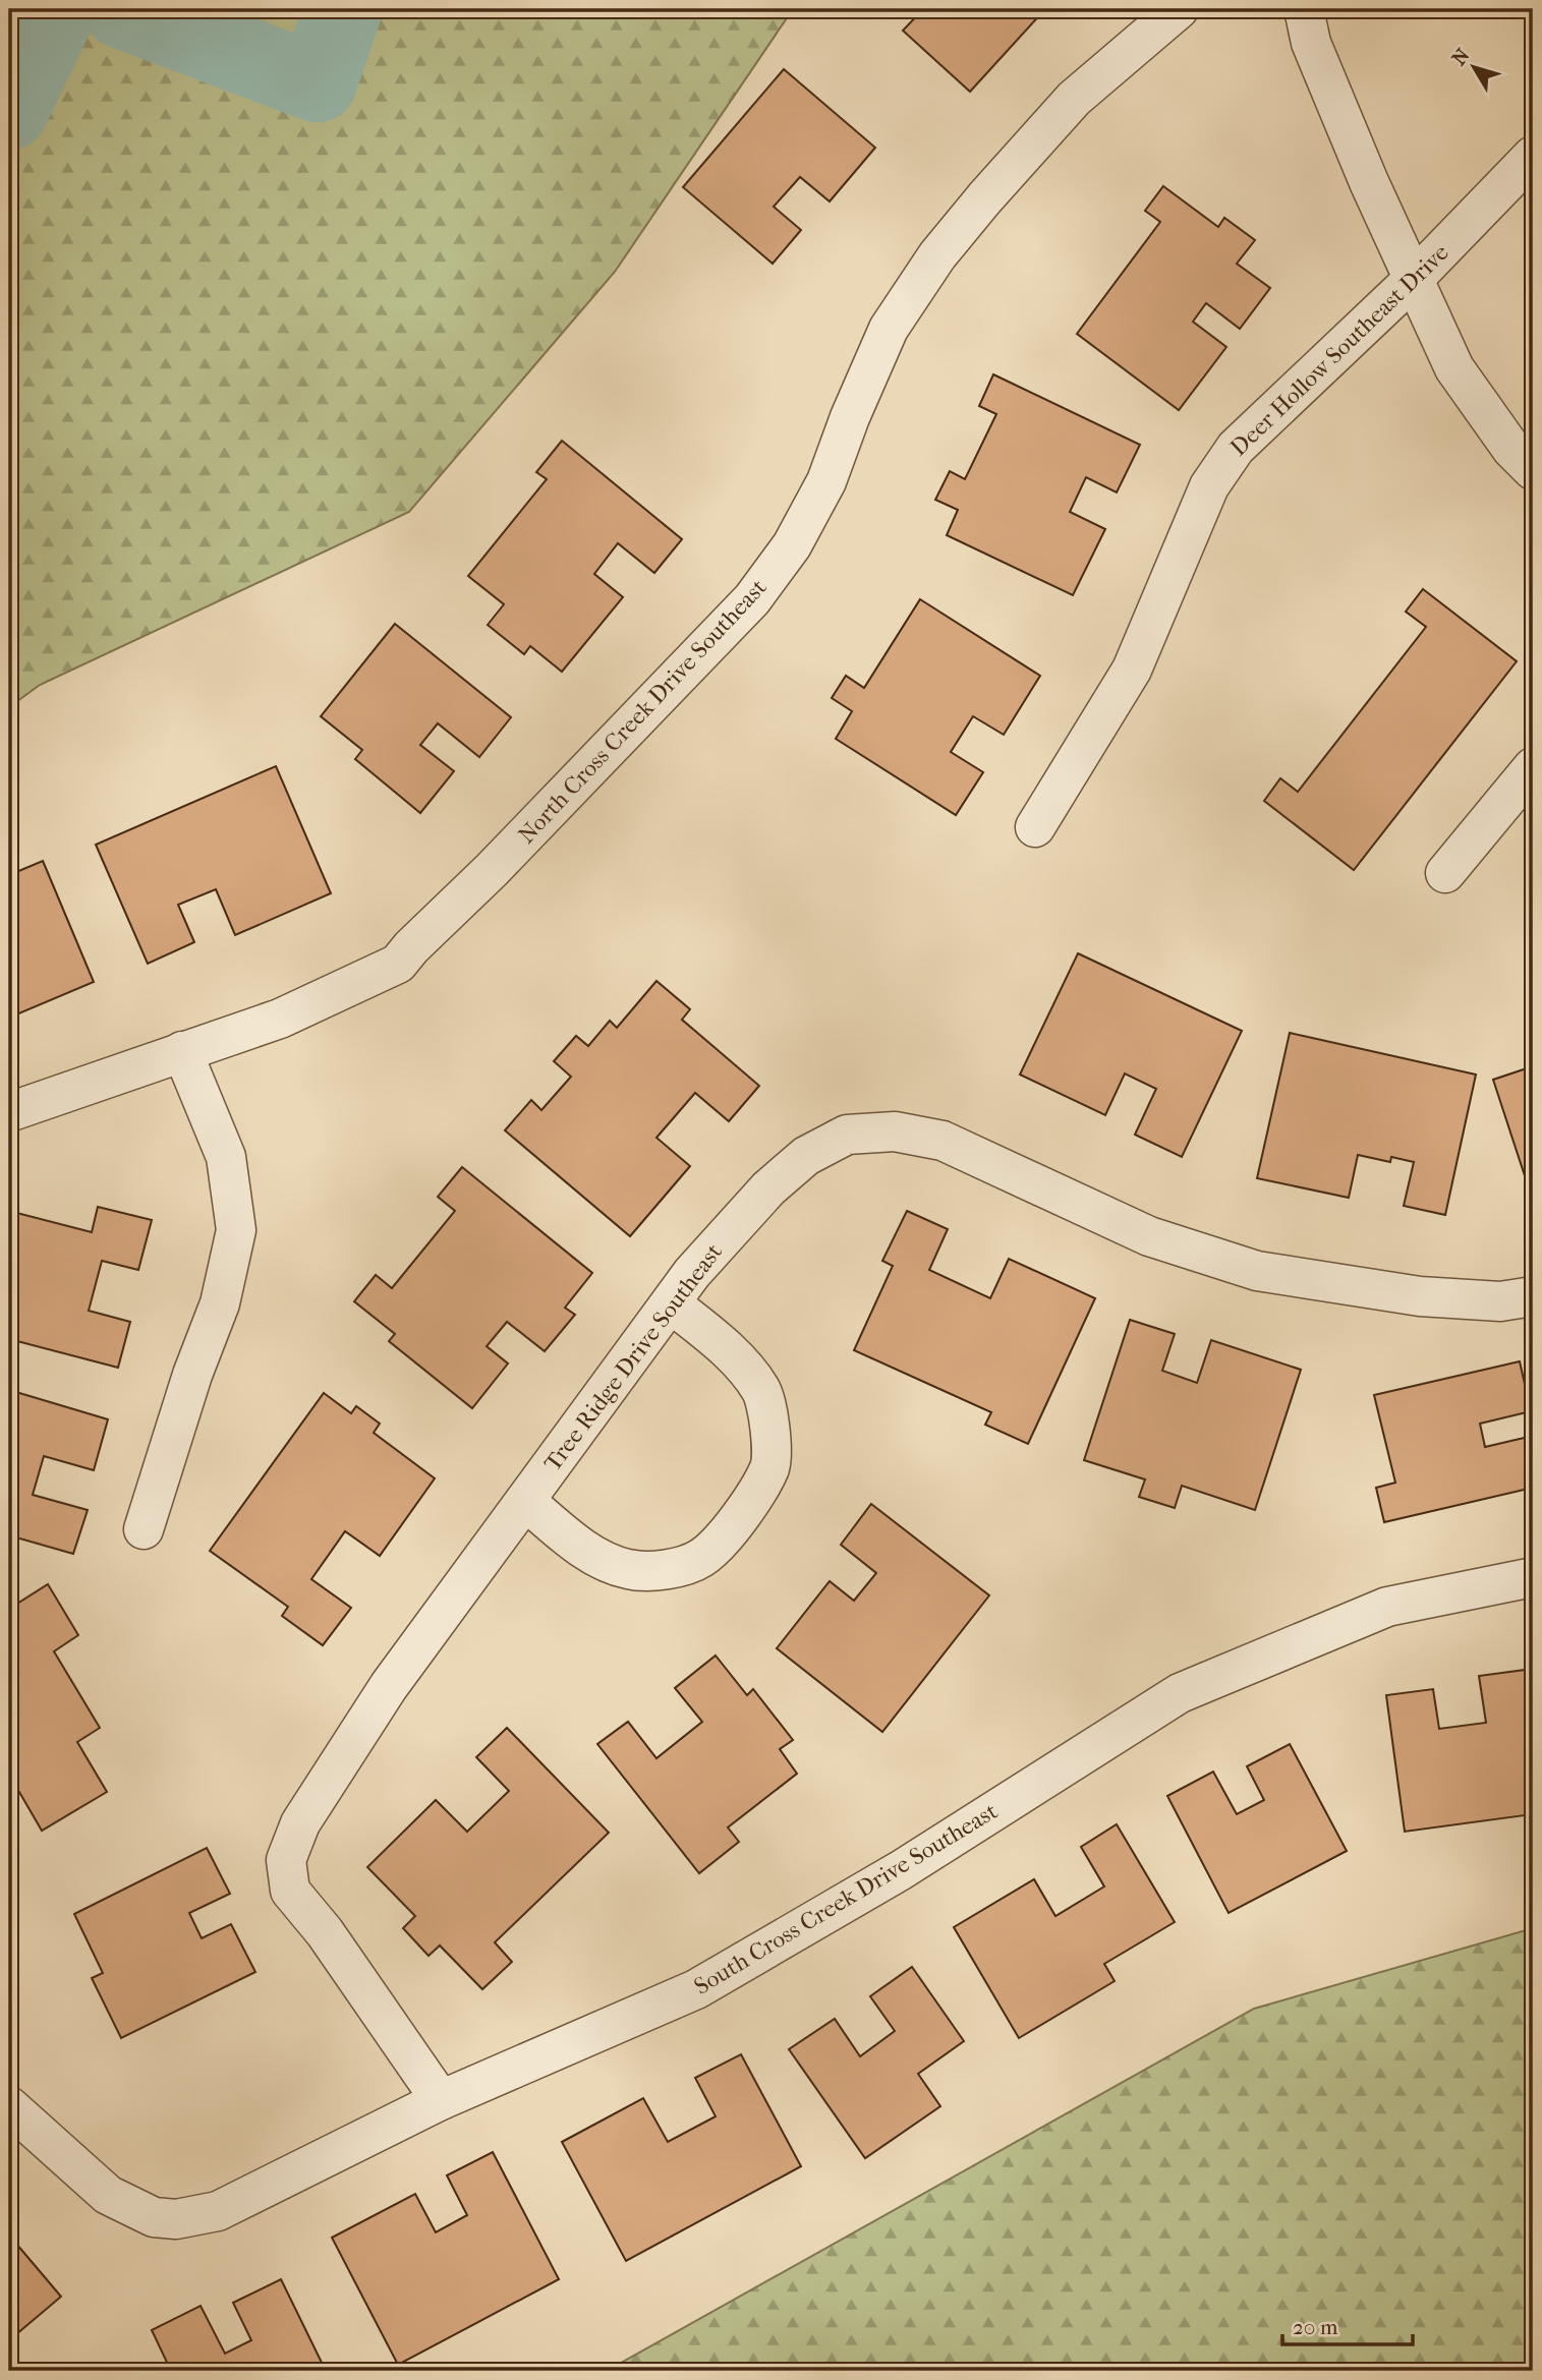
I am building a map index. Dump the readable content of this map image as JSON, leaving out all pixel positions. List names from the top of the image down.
{
  "streets": {
    "street": [
      "Deer Hollow Southeast Drive",
      "North Cross Creek Drive Southeast",
      "Tree Ridge Drive Southeast",
      "South Cross Creek Drive Southeast"
    ]
  },
  "crossings": [
    ["Tree Ridge Drive Southeast", "South Cross Creek Drive Southeast"]
  ],
  "scale_bar": "20 m",
  "north": "top left"
}
